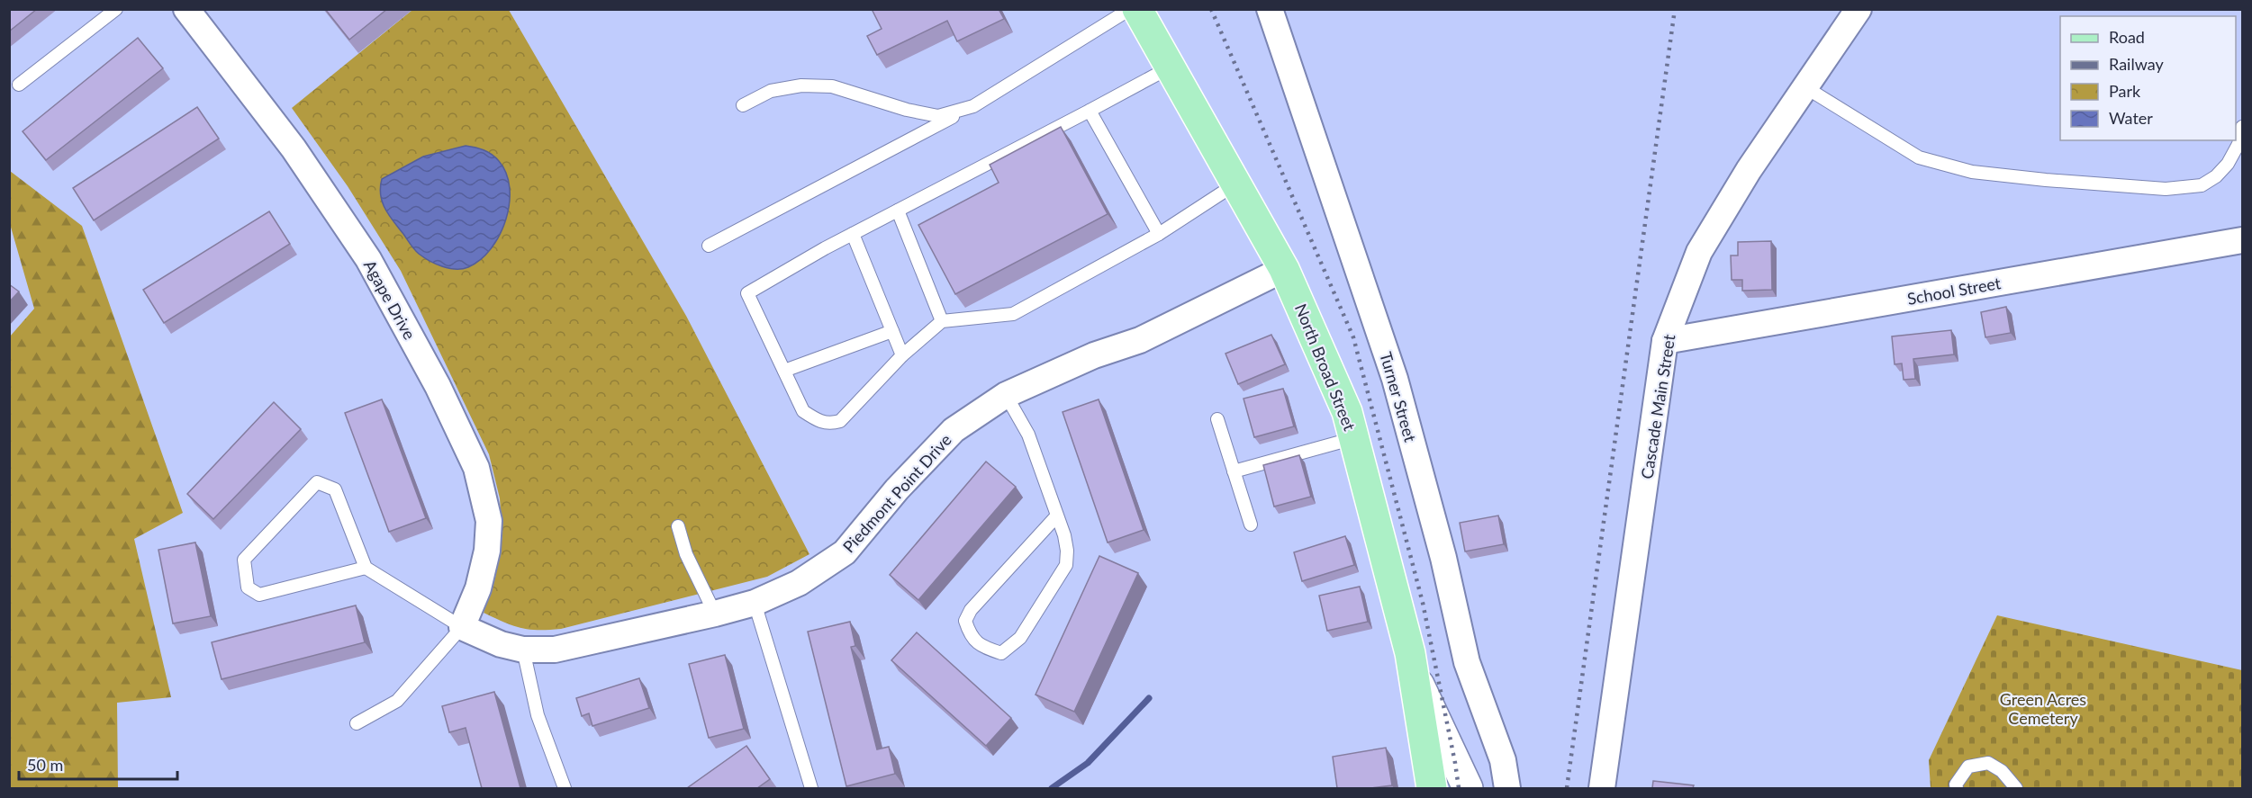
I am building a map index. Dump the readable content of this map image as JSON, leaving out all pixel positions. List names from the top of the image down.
{
  "streets": {
    "main road": ["North Broad Street"],
    "street": [
      "School Street",
      "Agape Drive",
      "Turner Street",
      "Cascade Main Street",
      "Piedmont Point Drive"
    ]
  },
  "crossings": [
    ["School Street", "Cascade Main Street"],
    ["Agape Drive", "Piedmont Point Drive"],
    ["North Broad Street", "Piedmont Point Drive"]
  ],
  "parks": ["Green Acres Cemetery"],
  "legend": [
    "Road",
    "Railway",
    "Park",
    "Water"
  ],
  "scale_bar": "50 m"
}
